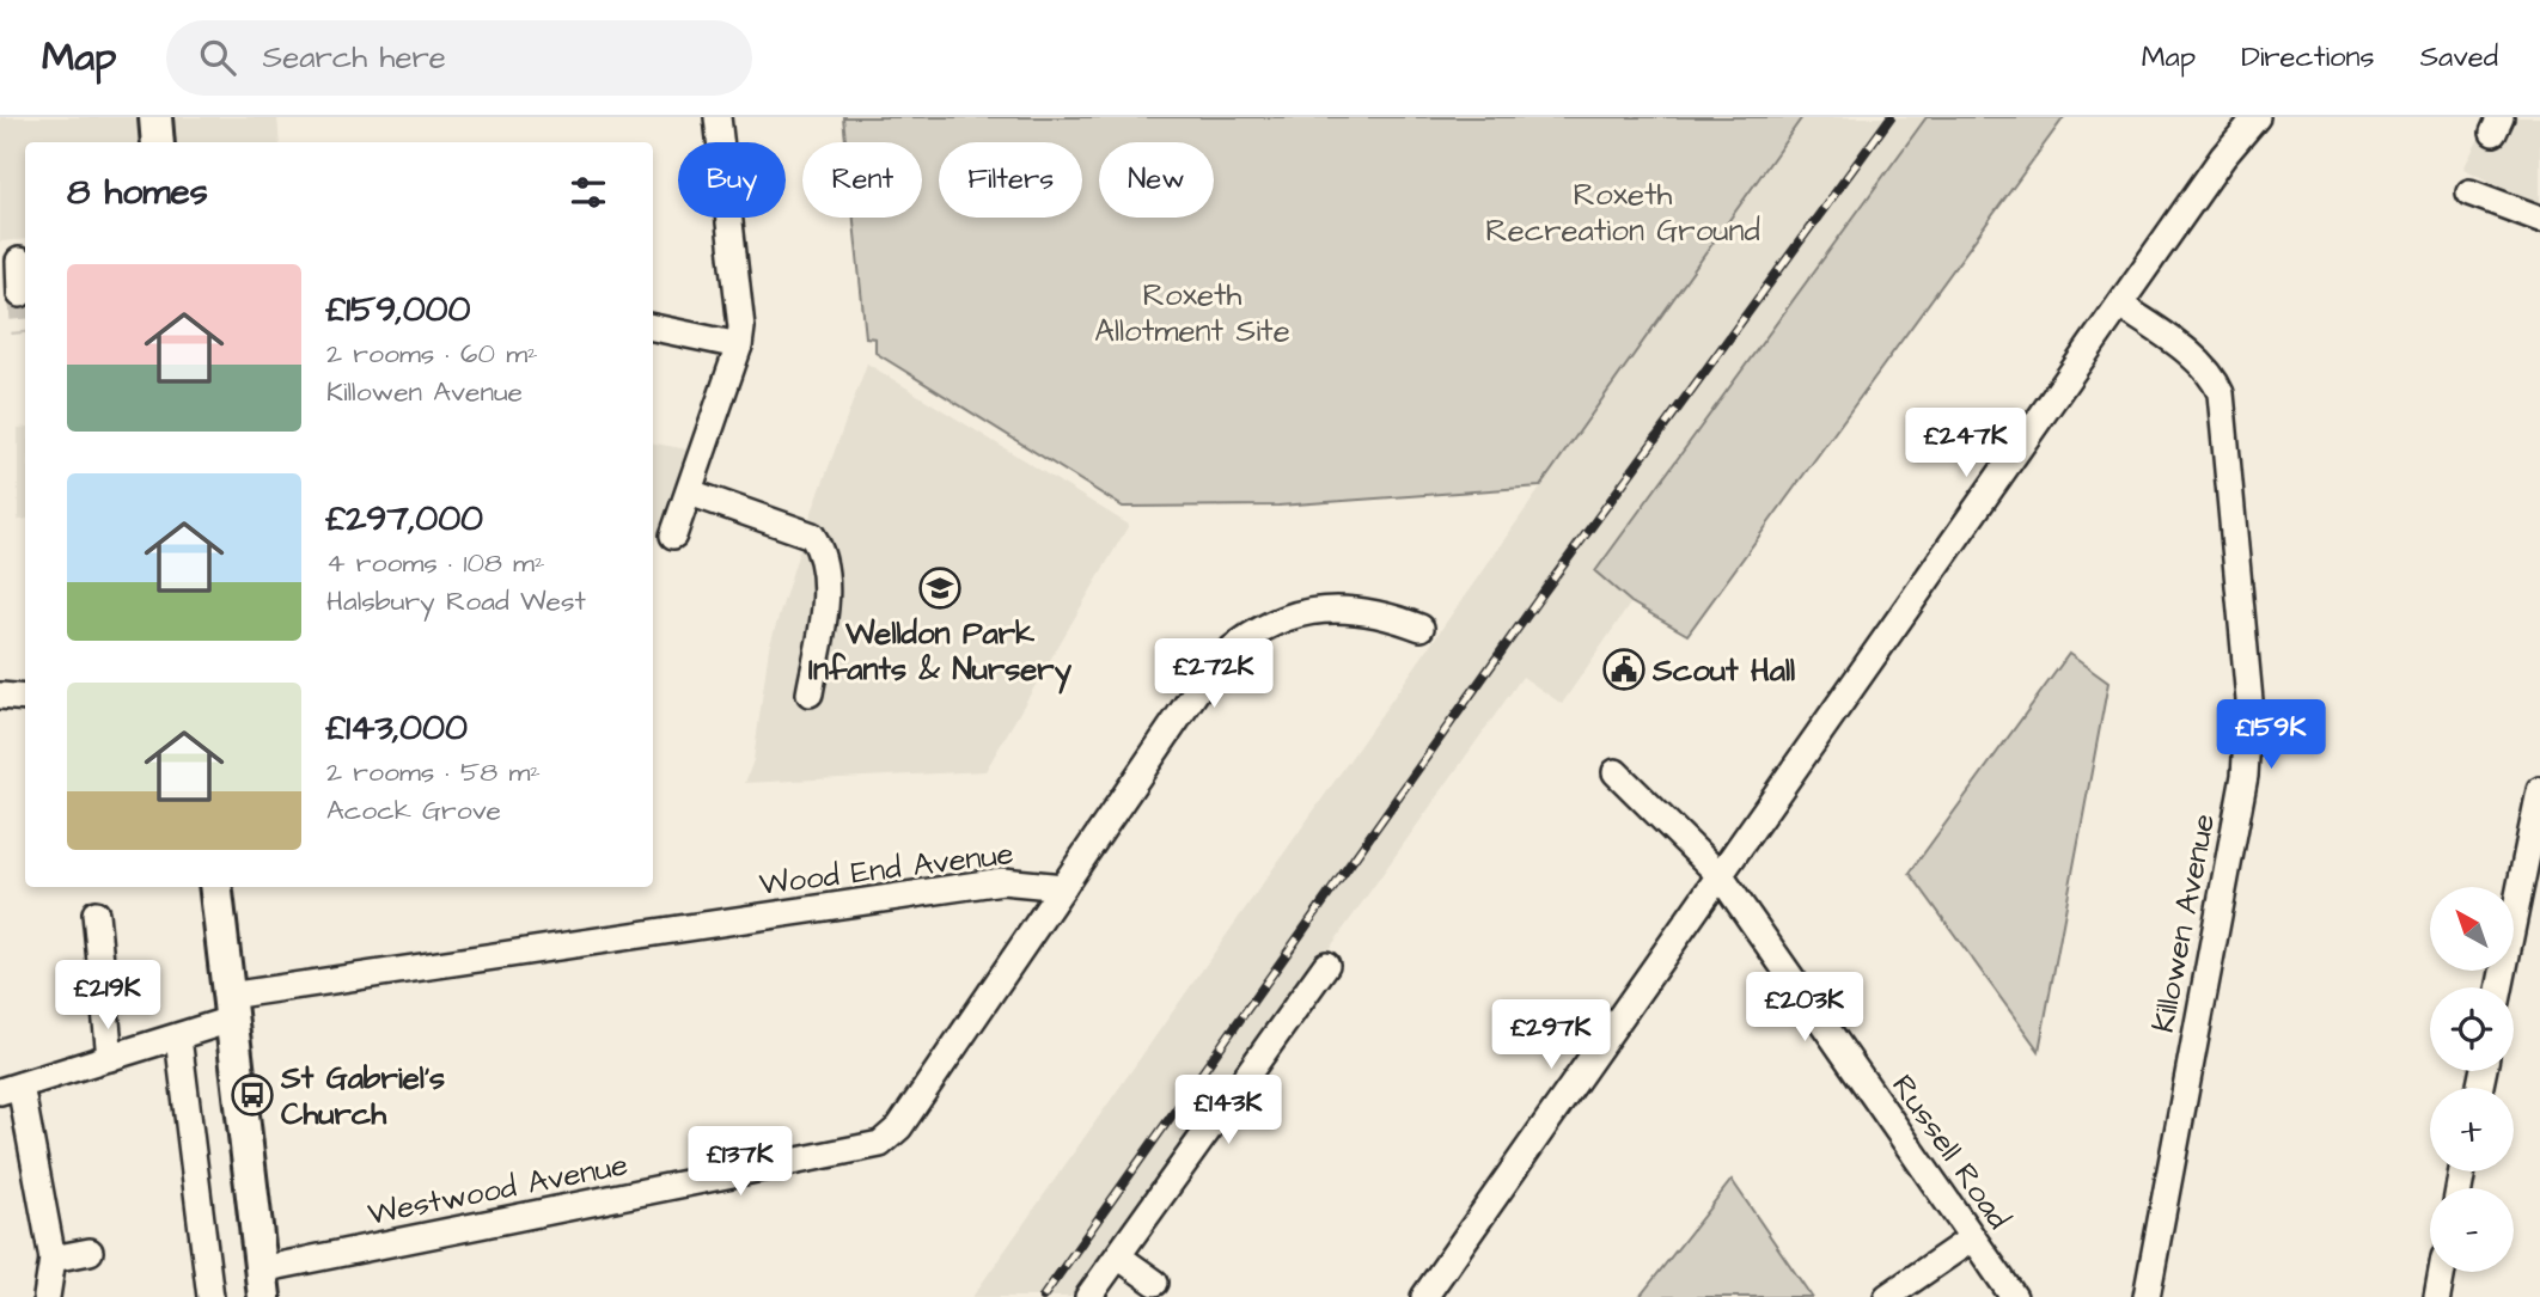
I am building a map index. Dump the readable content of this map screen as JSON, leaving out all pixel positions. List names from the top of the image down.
{
  "streets": {
    "street": [
      "Wood End Avenue",
      "Killowen Avenue",
      "Russell Road",
      "Westwood Avenue"
    ]
  },
  "crossings": [
    ["Wood End Avenue", "Westwood Avenue"]
  ],
  "parks": ["Roxeth Recreation Ground", "Roxeth Allotment Site"],
  "places": {
    "school or university": ["Welldon Park Infants & Nursery"],
    "public building": ["Scout Hall"],
    "bus stop": ["St Gabriel's Church"]
  },
  "north": "top left",
  "page": {
    "header": "Map",
    "search": "Search here",
    "nav": ["Map", "Directions", "Saved"],
    "chip": [
      "Buy",
      "Rent",
      "Filters",
      "New"
    ],
    "heading": "8 homes",
    "list": [
      {
        "name": "£159,000",
        "note": "2 rooms · 60 m² · Killowen Avenue"
      },
      {
        "name": "£297,000",
        "note": "4 rooms · 108 m² · Halsbury Road West"
      },
      {
        "name": "£143,000",
        "note": "2 rooms · 58 m² · Acock Grove"
      }
    ],
    "price": [
      "£247K",
      "£272K",
      "£159K",
      "£219K",
      "£203K",
      "£297K",
      "£143K",
      "£137K"
    ],
    "map_buttons": ["+", "−"]
  }
}
